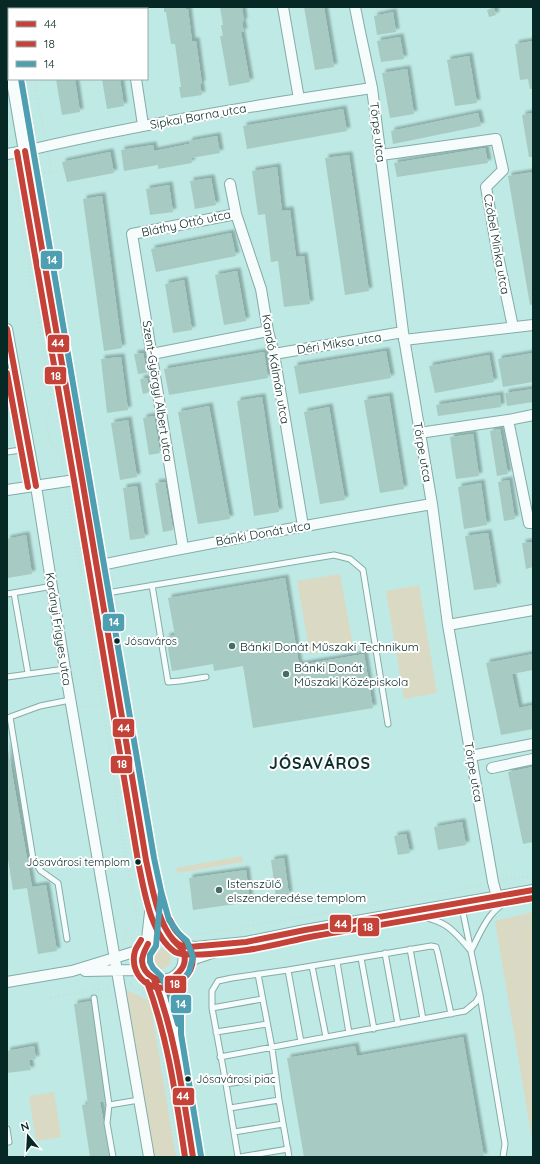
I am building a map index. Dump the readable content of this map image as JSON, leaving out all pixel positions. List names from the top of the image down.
{
  "streets": {
    "street": [
      "Sipkai Barna utca",
      "Törpe utca",
      "Bláthy Ottó utca",
      "Czóbel Minka utca",
      "Déri Miksa utca",
      "Kandó Kálmán utca",
      "Szent-Györgyi Albert utca",
      "Bánki Donát utca",
      "Korányi Frigyes utca"
    ]
  },
  "crossings": [
    ["Sipkai Barna utca", "Törpe utca"],
    ["Törpe utca", "Czóbel Minka utca"],
    ["Törpe utca", "Déri Miksa utca"],
    ["Törpe utca", "Bánki Donát utca"],
    ["Bláthy Ottó utca", "Kandó Kálmán utca"],
    ["Bláthy Ottó utca", "Szent-Györgyi Albert utca"],
    ["Czóbel Minka utca", "Déri Miksa utca"],
    ["Déri Miksa utca", "Kandó Kálmán utca"],
    ["Kandó Kálmán utca", "Bánki Donát utca"],
    ["Szent-Györgyi Albert utca", "Bánki Donát utca"]
  ],
  "districts": ["JÓSAVÁROS"],
  "places": [
    "Jósaváros",
    "Bánki Donát Műszaki Technikum",
    "Bánki Donát Műszaki Középiskola",
    "Jósavárosi templom",
    "Istenszülő elszenderedése templom",
    "Jósavárosi piac"
  ],
  "lines": ["transit line 14", "transit line 44", "transit line 18"],
  "legend": ["44", "18", "14"],
  "north": "top"
}
